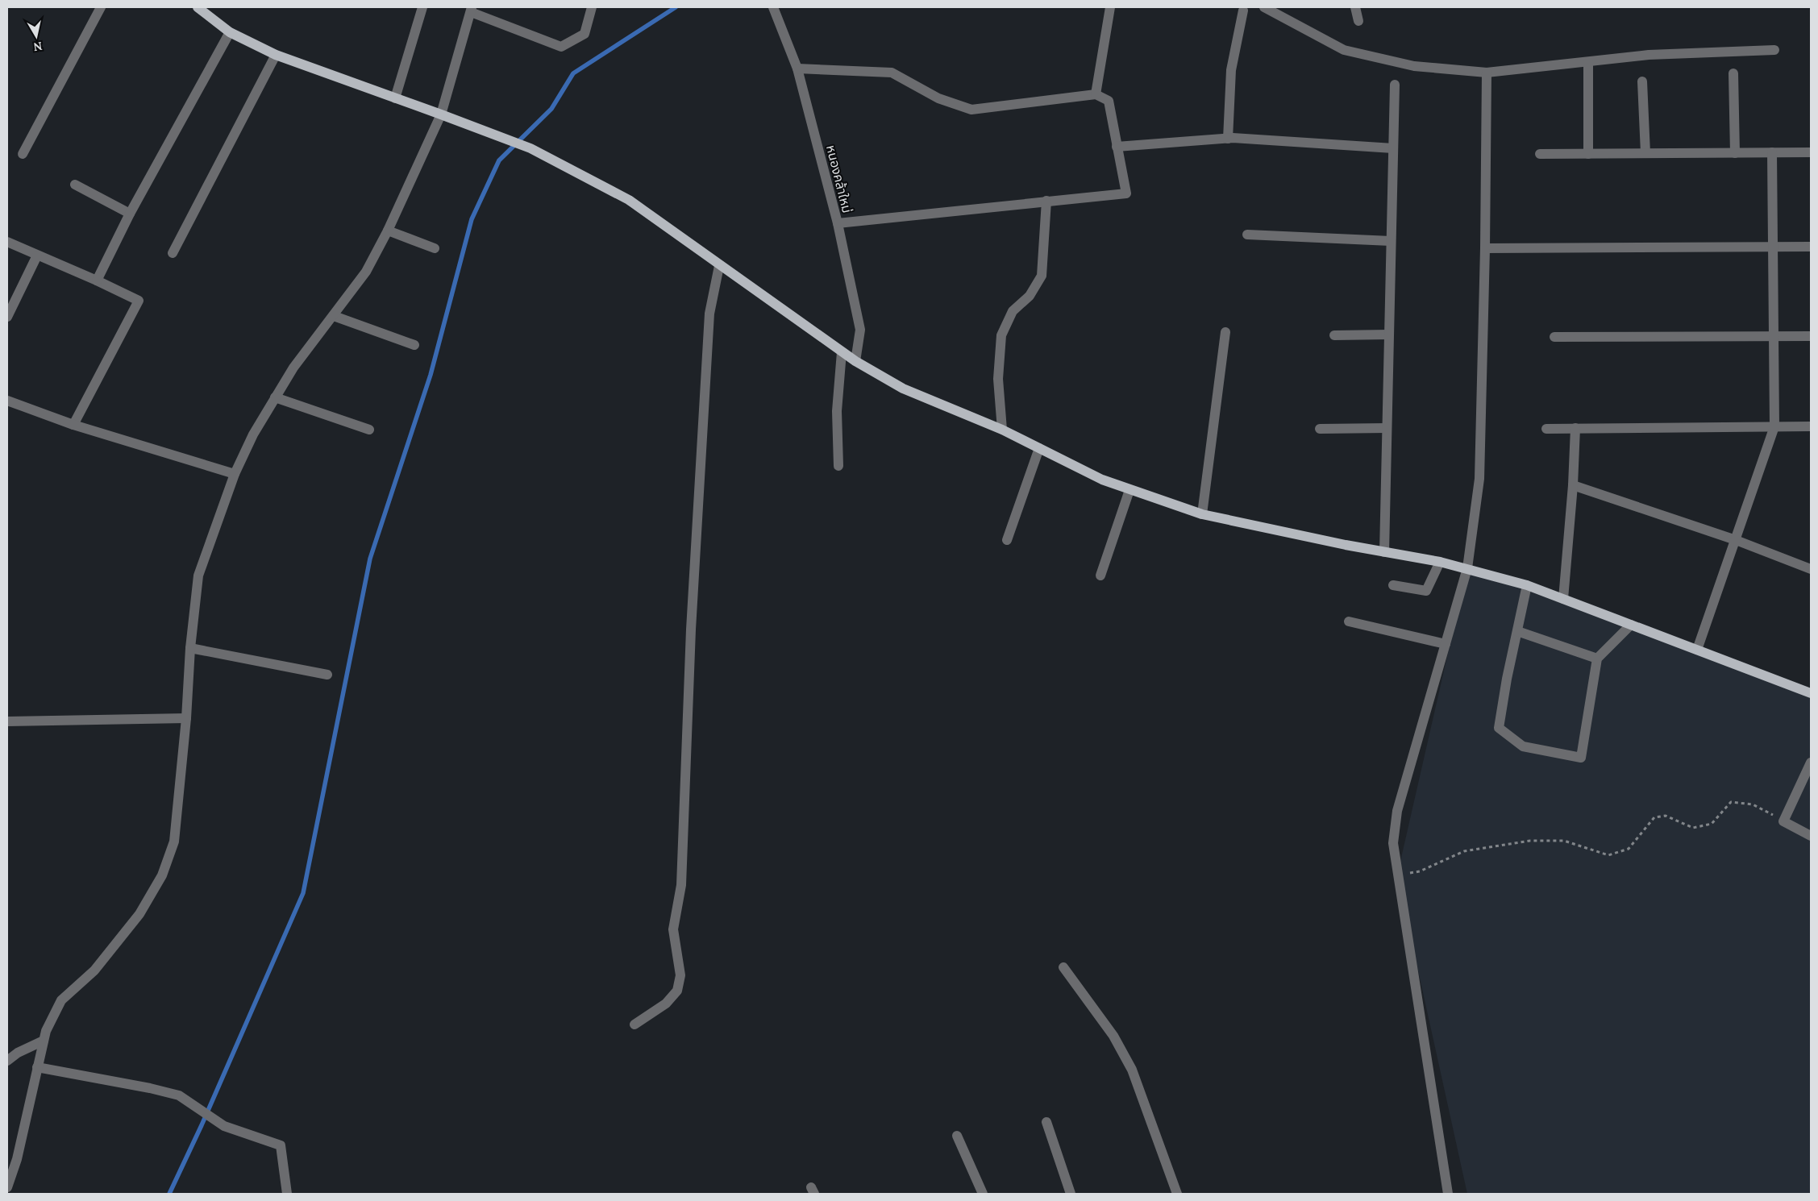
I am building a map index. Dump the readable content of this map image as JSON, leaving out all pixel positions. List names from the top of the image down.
{
  "streets": {
    "street": ["หนองคล้าใหม่"]
  },
  "north": "bottom"
}
